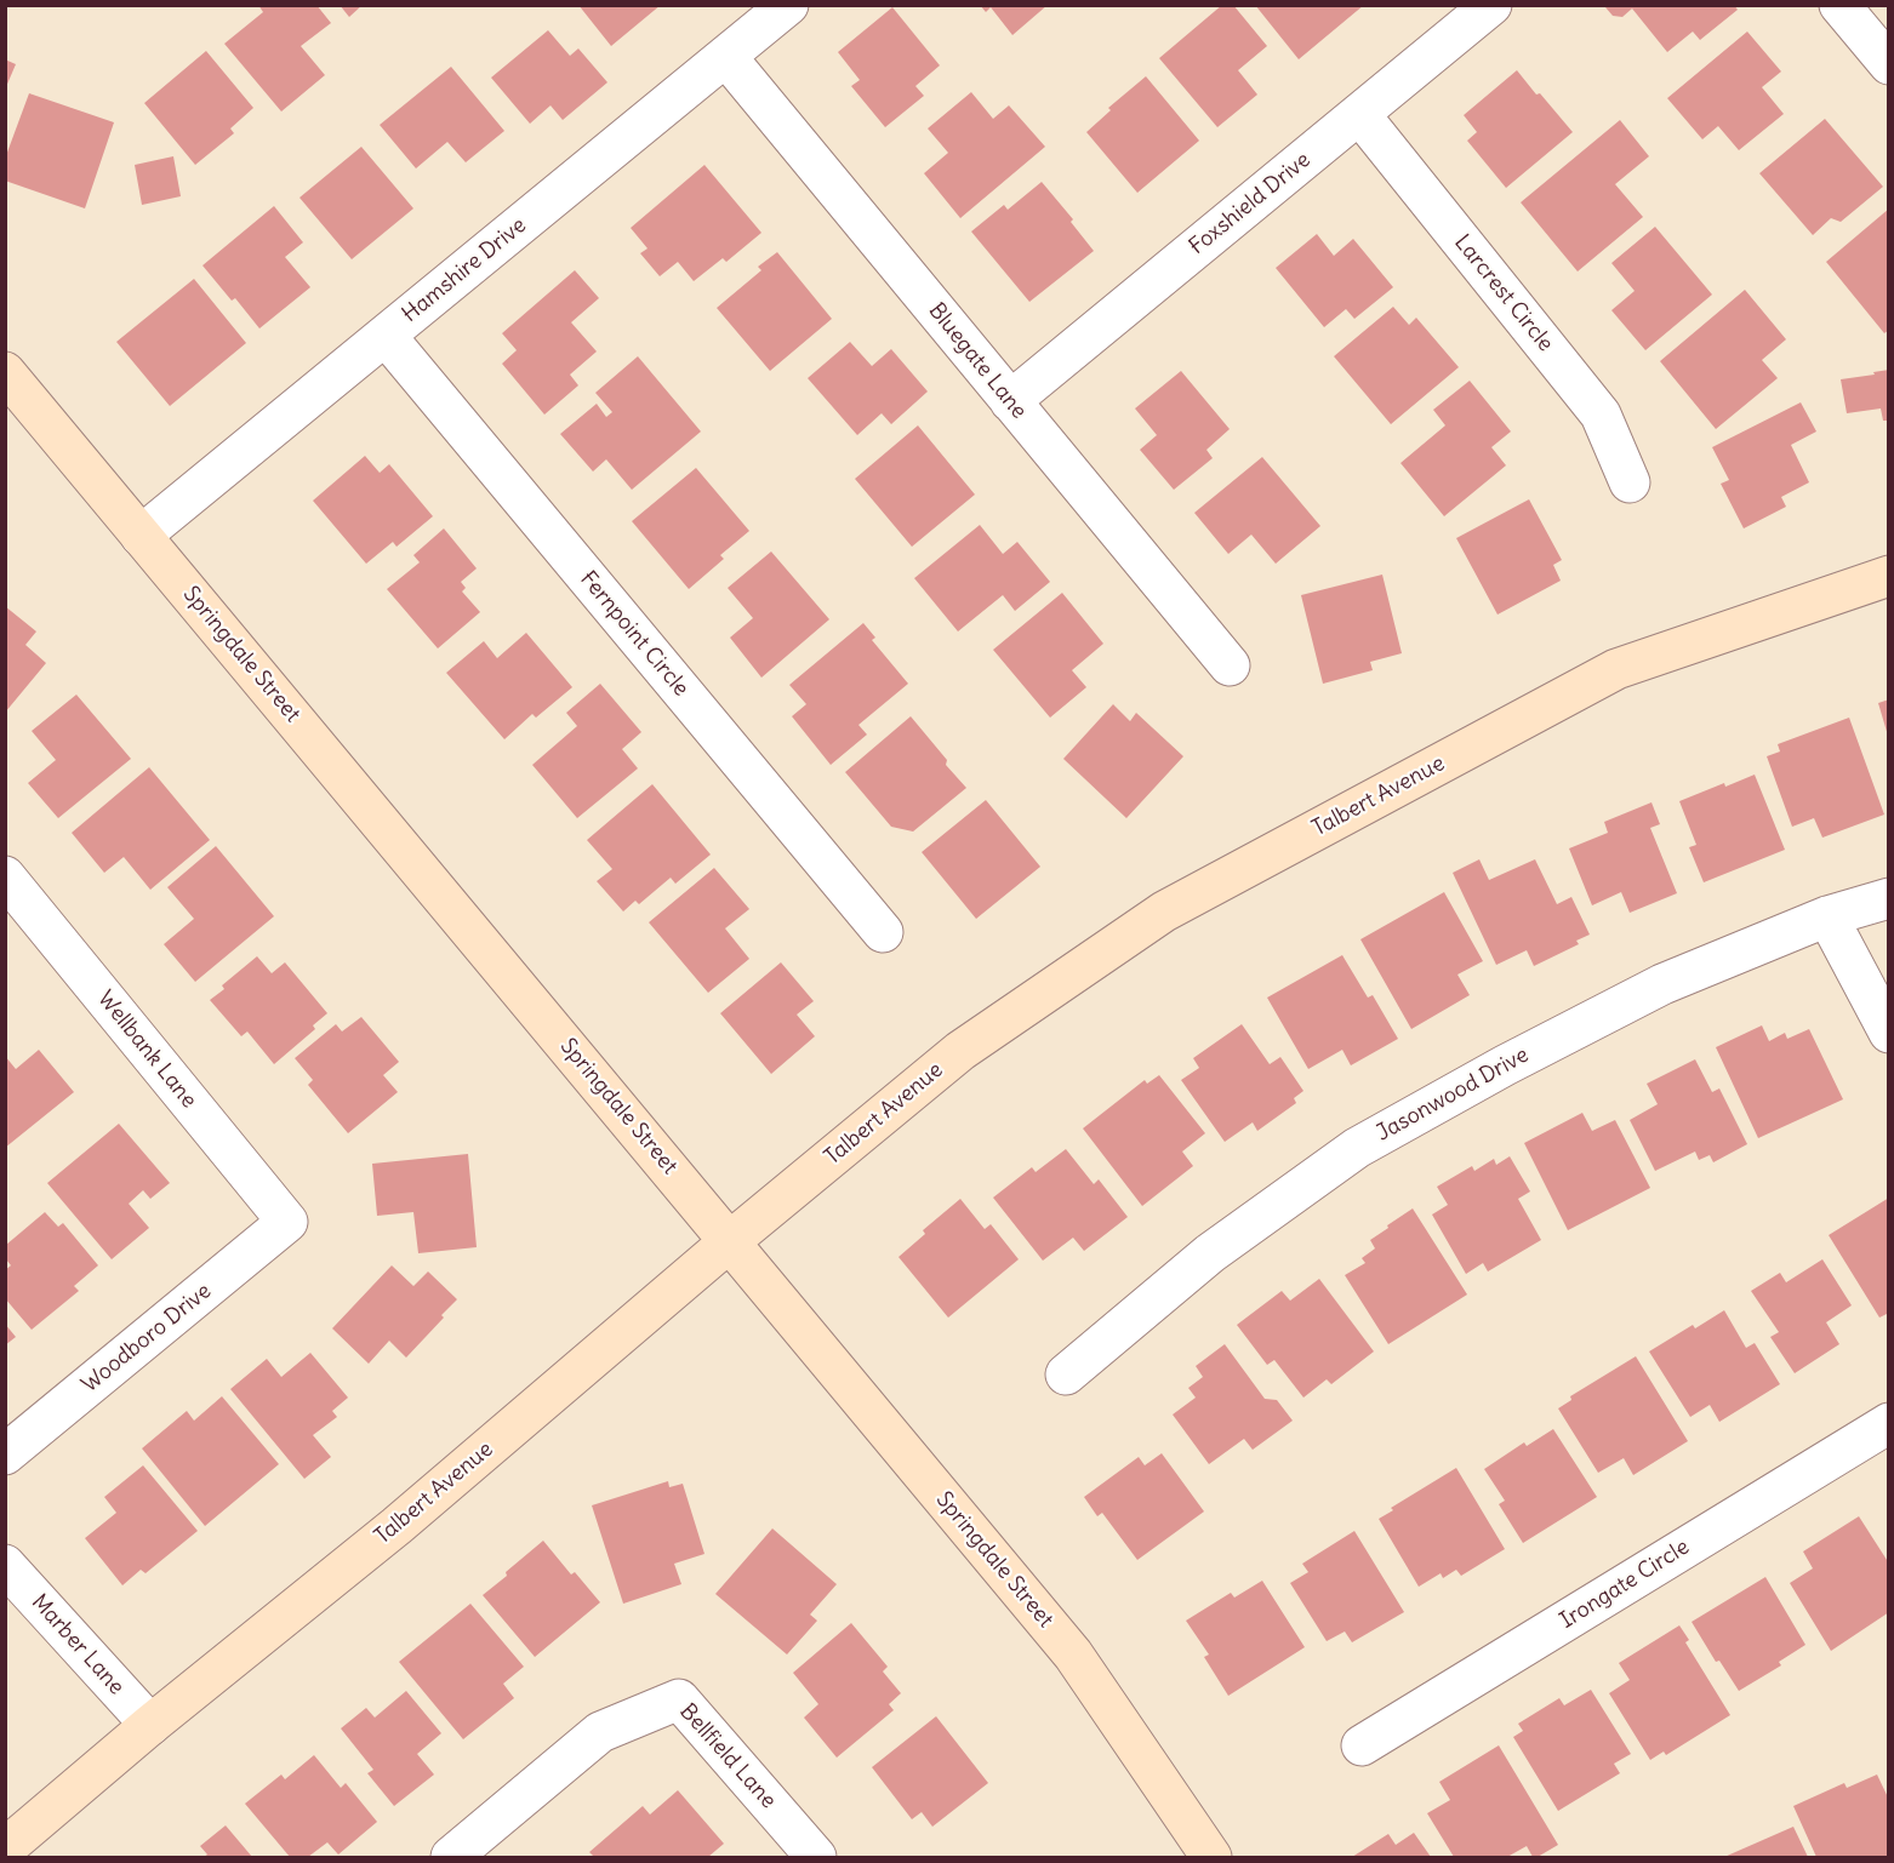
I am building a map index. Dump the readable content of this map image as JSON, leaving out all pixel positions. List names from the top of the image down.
{
  "streets": {
    "street": [
      "Foxshield Drive",
      "Hamshire Drive",
      "Larcrest Circle",
      "Bluegate Lane",
      "Fernpoint Circle",
      "Springdale Street",
      "Talbert Avenue",
      "Wellbank Lane",
      "Jasonwood Drive",
      "Woodboro Drive",
      "Irongate Circle",
      "Marber Lane",
      "Bellfield Lane"
    ]
  },
  "crossings": [
    ["Foxshield Drive", "Larcrest Circle"],
    ["Foxshield Drive", "Bluegate Lane"],
    ["Hamshire Drive", "Bluegate Lane"],
    ["Hamshire Drive", "Fernpoint Circle"],
    ["Hamshire Drive", "Springdale Street"],
    ["Springdale Street", "Talbert Avenue"],
    ["Talbert Avenue", "Marber Lane"],
    ["Wellbank Lane", "Woodboro Drive"]
  ]
}
